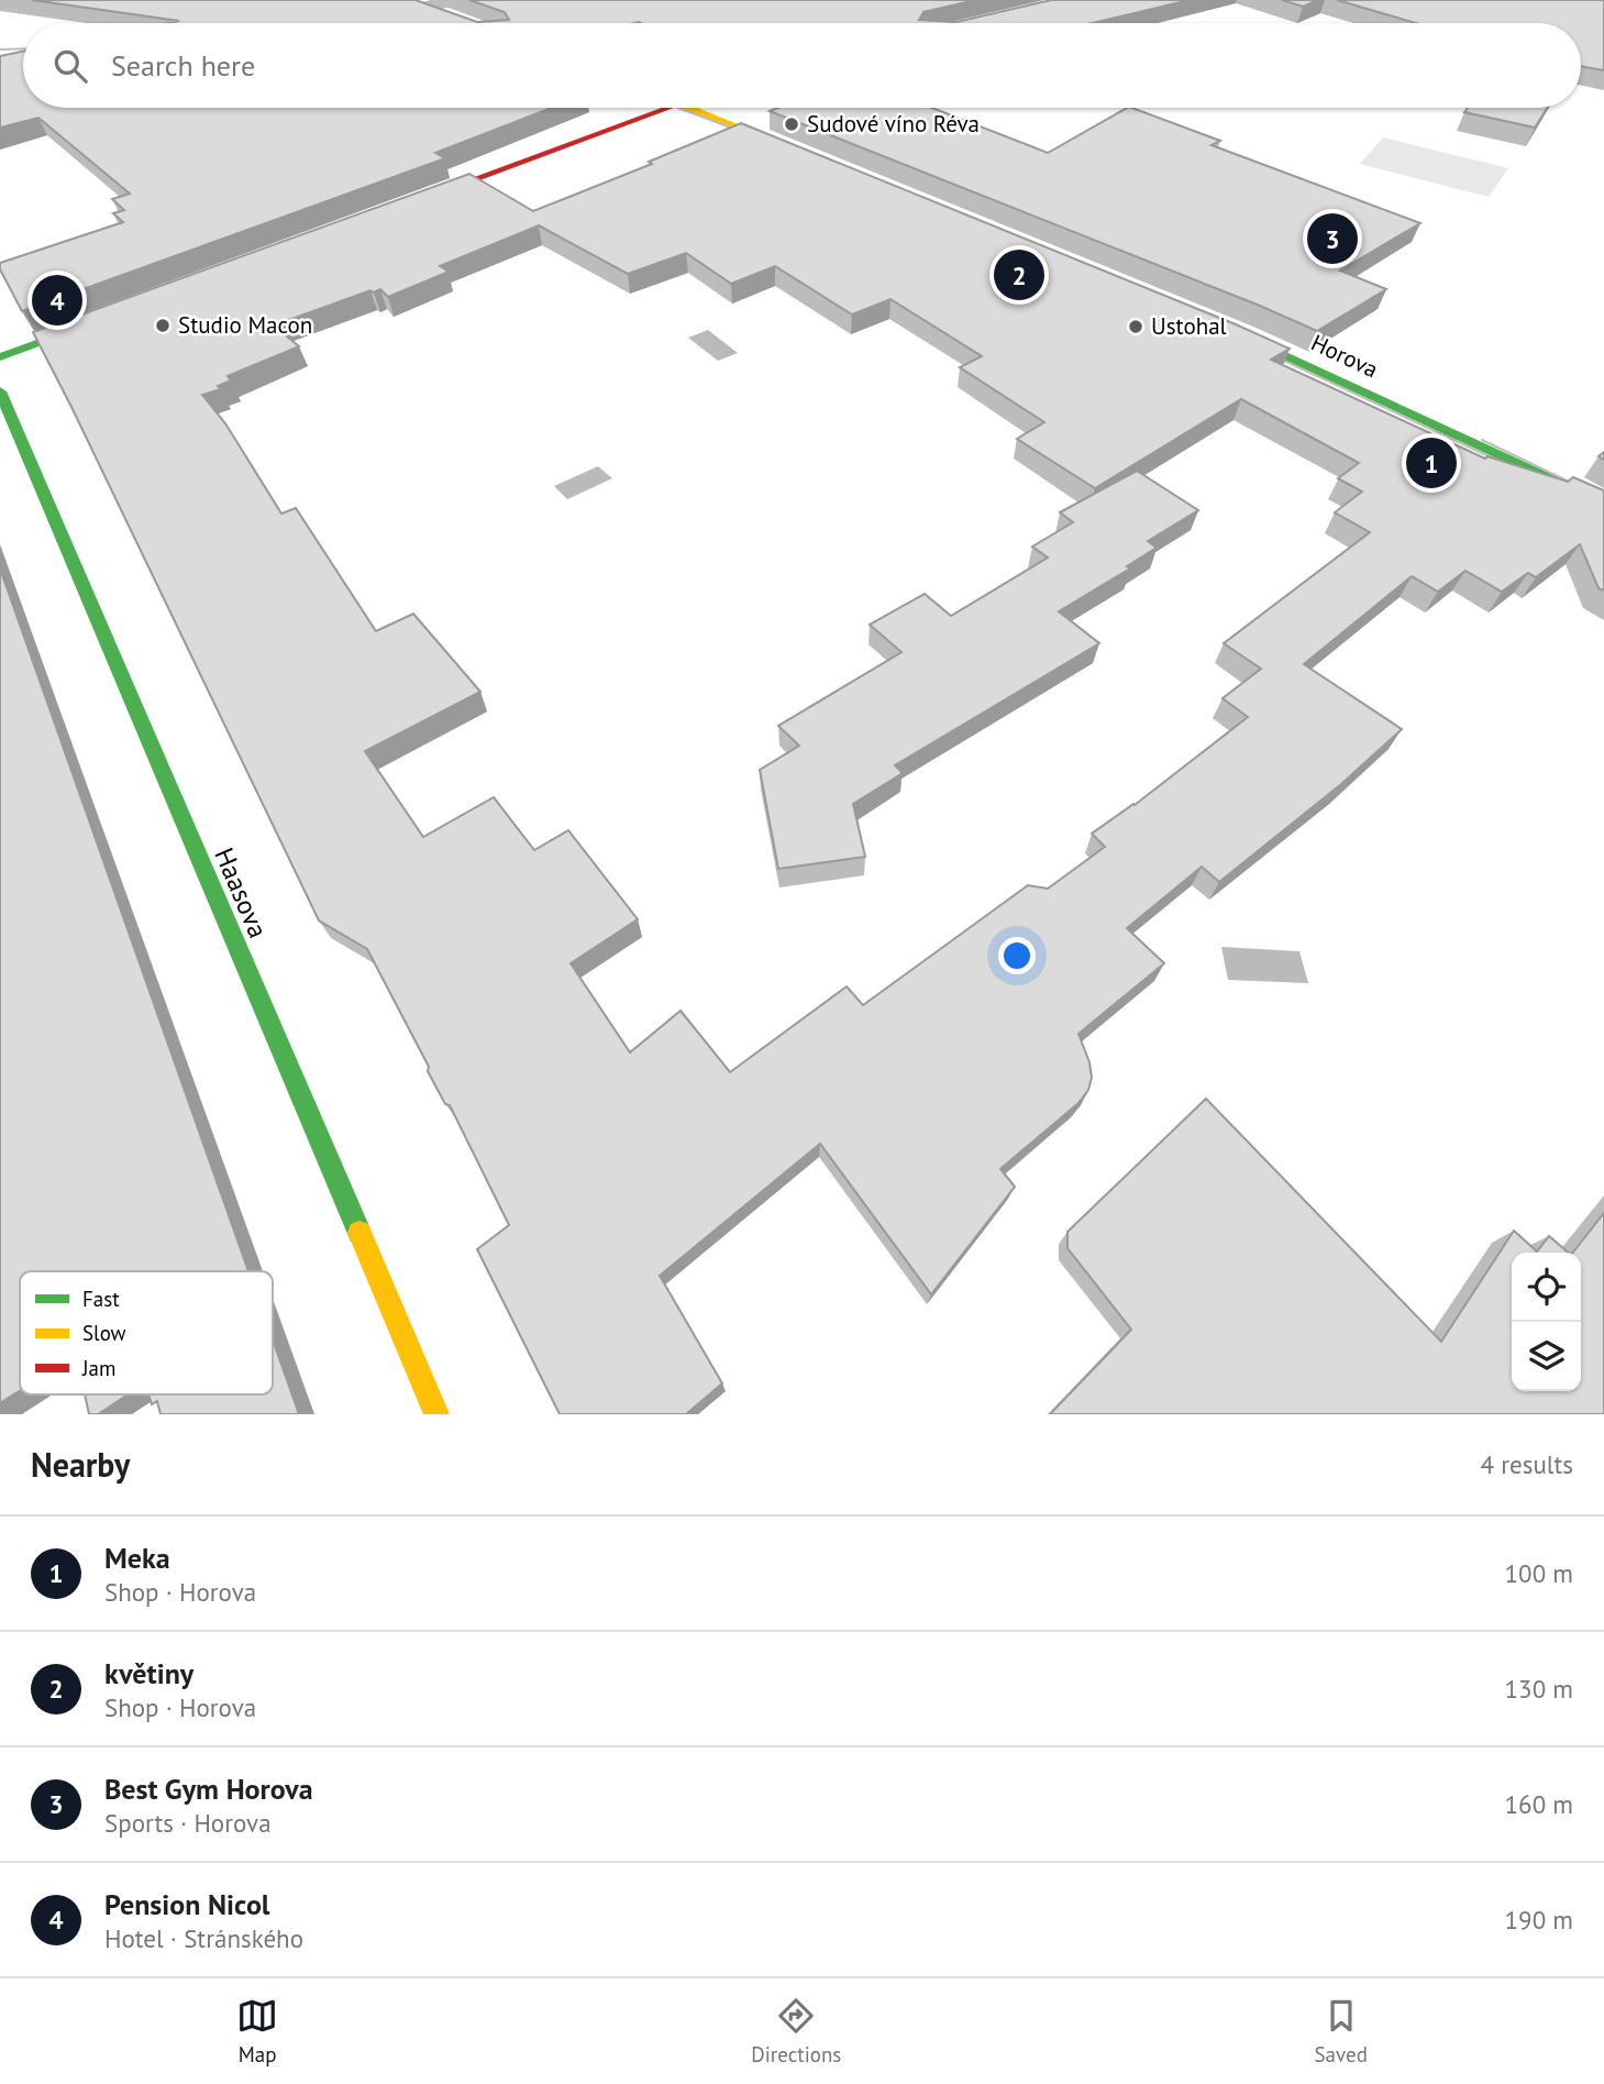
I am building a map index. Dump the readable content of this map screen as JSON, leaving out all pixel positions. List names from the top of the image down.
{
  "streets": {
    "street": ["Horova", "Haasova"]
  },
  "places": ["Sudové víno Réva", "Studio Macon", "Ustohal"],
  "legend": ["Fast", "Slow", "Jam"],
  "page": {
    "search": "Search here",
    "pins": [
      "3",
      "2",
      "4",
      "1"
    ],
    "heading": ["Nearby", "4 results"],
    "list": [
      {
        "mark": "1",
        "name": "Meka",
        "note": "Shop · Horova",
        "value": "100 m"
      },
      {
        "mark": "2",
        "name": "květiny",
        "note": "Shop · Horova",
        "value": "130 m"
      },
      {
        "mark": "3",
        "name": "Best Gym Horova",
        "note": "Sports · Horova",
        "value": "160 m"
      },
      {
        "mark": "4",
        "name": "Pension Nicol",
        "note": "Hotel · Stránského",
        "value": "190 m"
      }
    ],
    "nav": ["Map", "Directions", "Saved"]
  }
}
